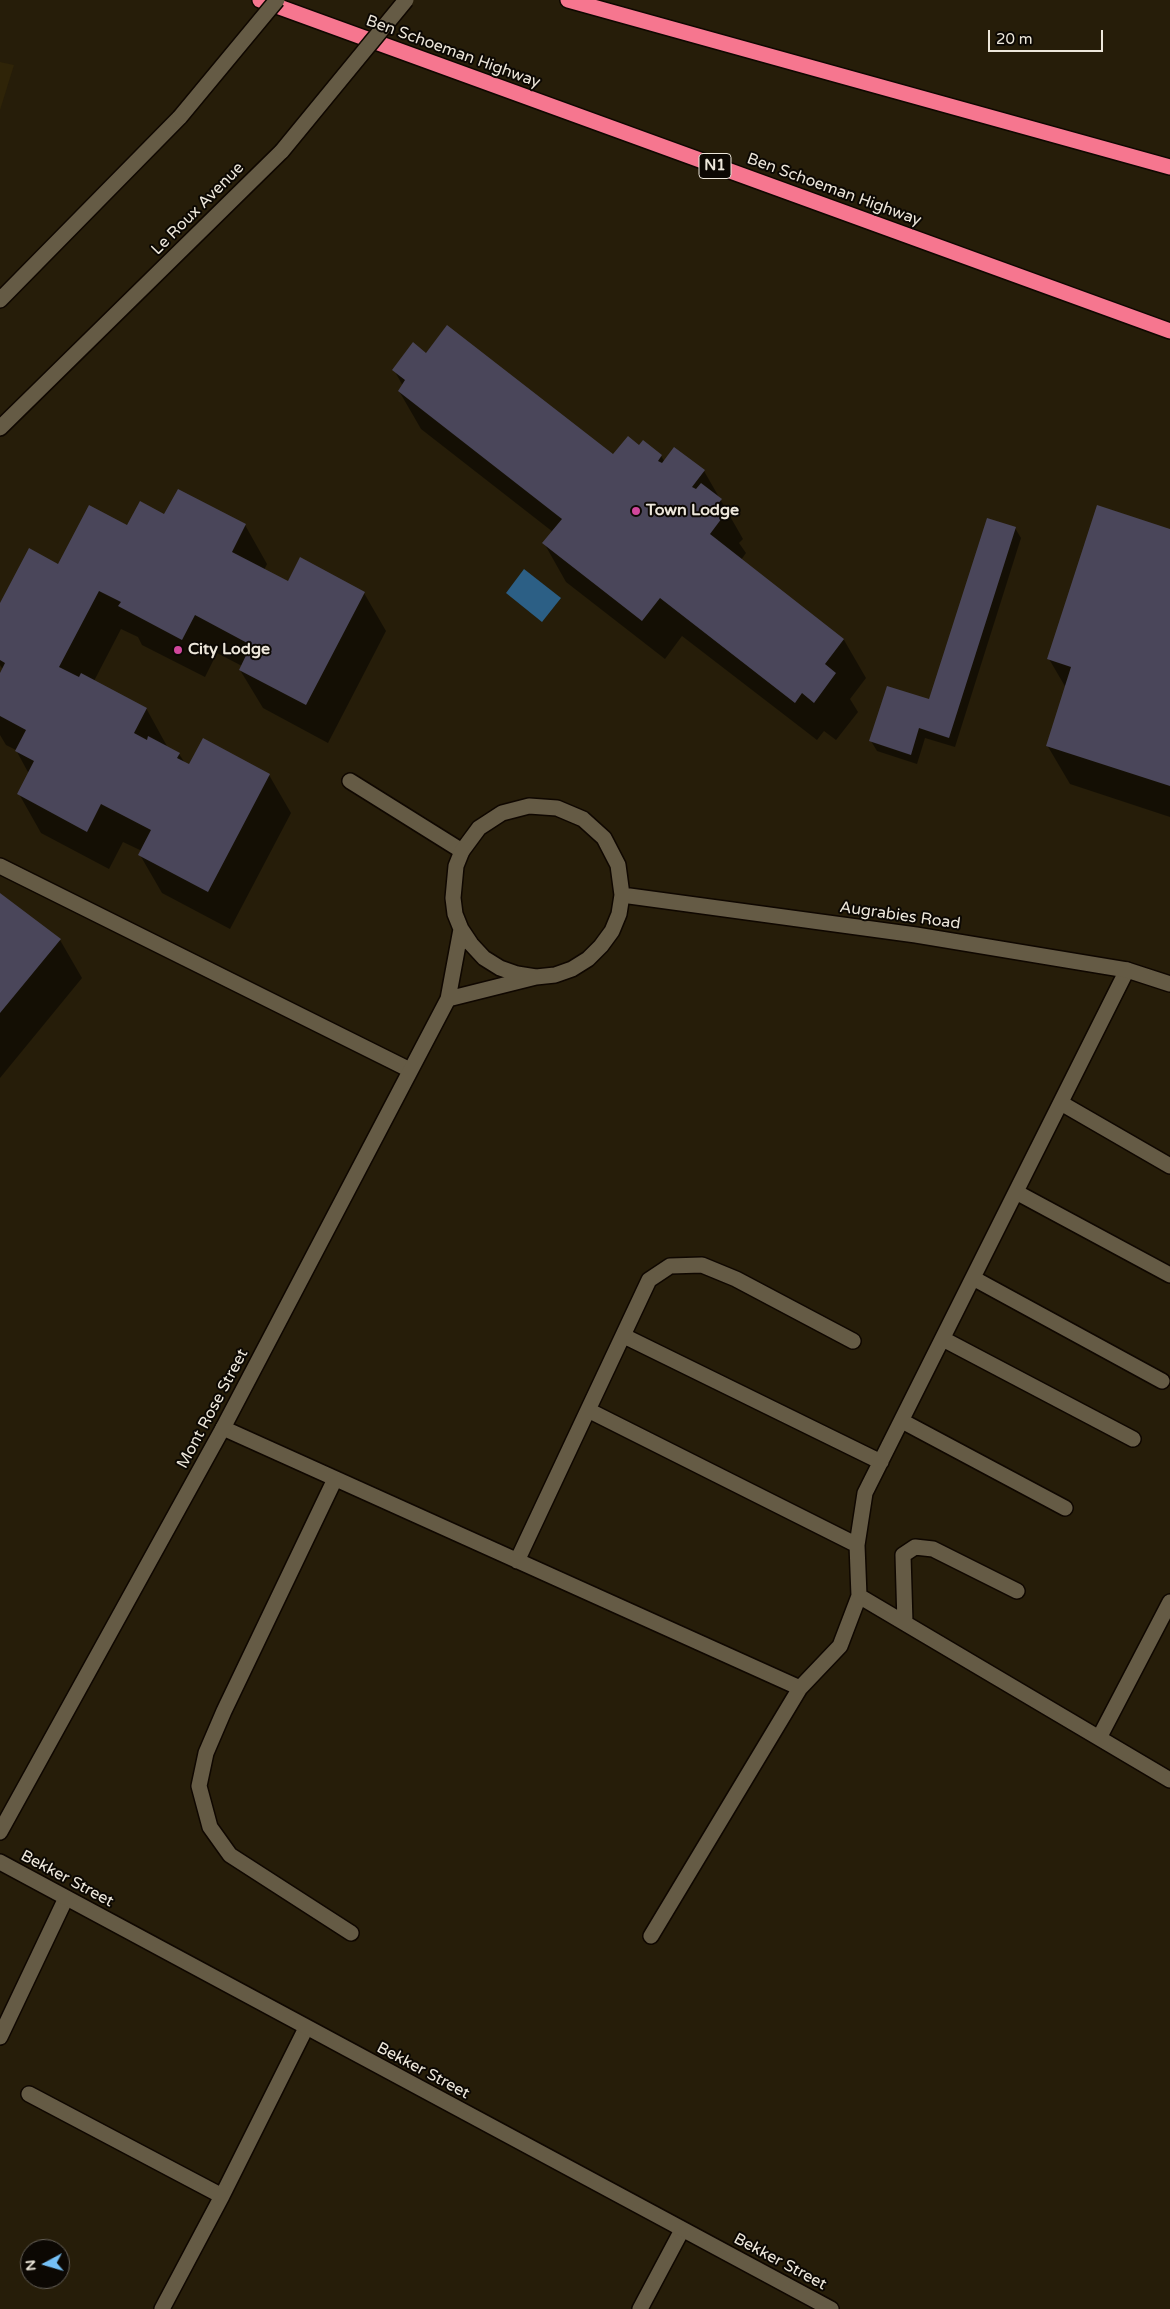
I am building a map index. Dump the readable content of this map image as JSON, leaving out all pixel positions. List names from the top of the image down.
{
  "streets": {
    "highway": ["Ben Schoeman Highway", "N1"],
    "street": [
      "Le Roux Avenue",
      "Augrabies Road",
      "Mont Rose Street",
      "Bekker Street"
    ]
  },
  "crossings": [
    ["Augrabies Road", "Mont Rose Street"]
  ],
  "places": ["Town Lodge", "City Lodge"],
  "scale_bar": "20 m",
  "north": "left"
}
